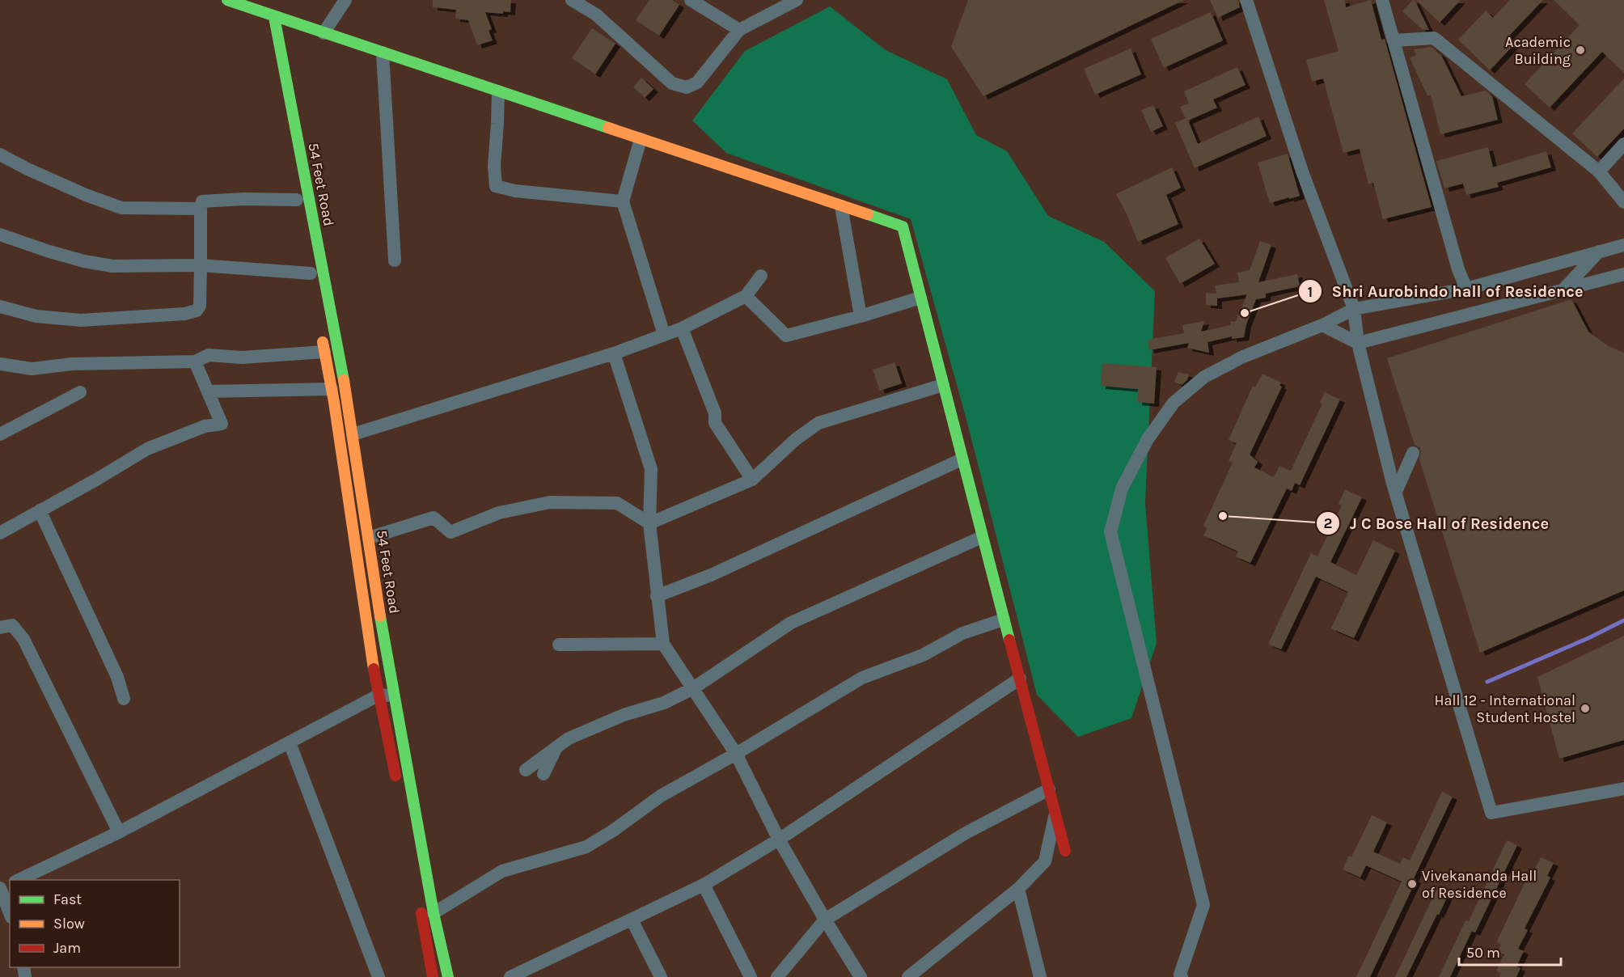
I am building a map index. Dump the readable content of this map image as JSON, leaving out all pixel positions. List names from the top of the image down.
{
  "streets": {
    "street": ["54 Feet Road"]
  },
  "places": [
    "Academic Building",
    "Shri Aurobindo hall of Residence",
    "J C Bose Hall of Residence",
    "Hall 12 - International Student Hostel",
    "Vivekananda Hall of Residence"
  ],
  "legend": ["Fast", "Slow", "Jam"],
  "scale_bar": "50 m"
}
